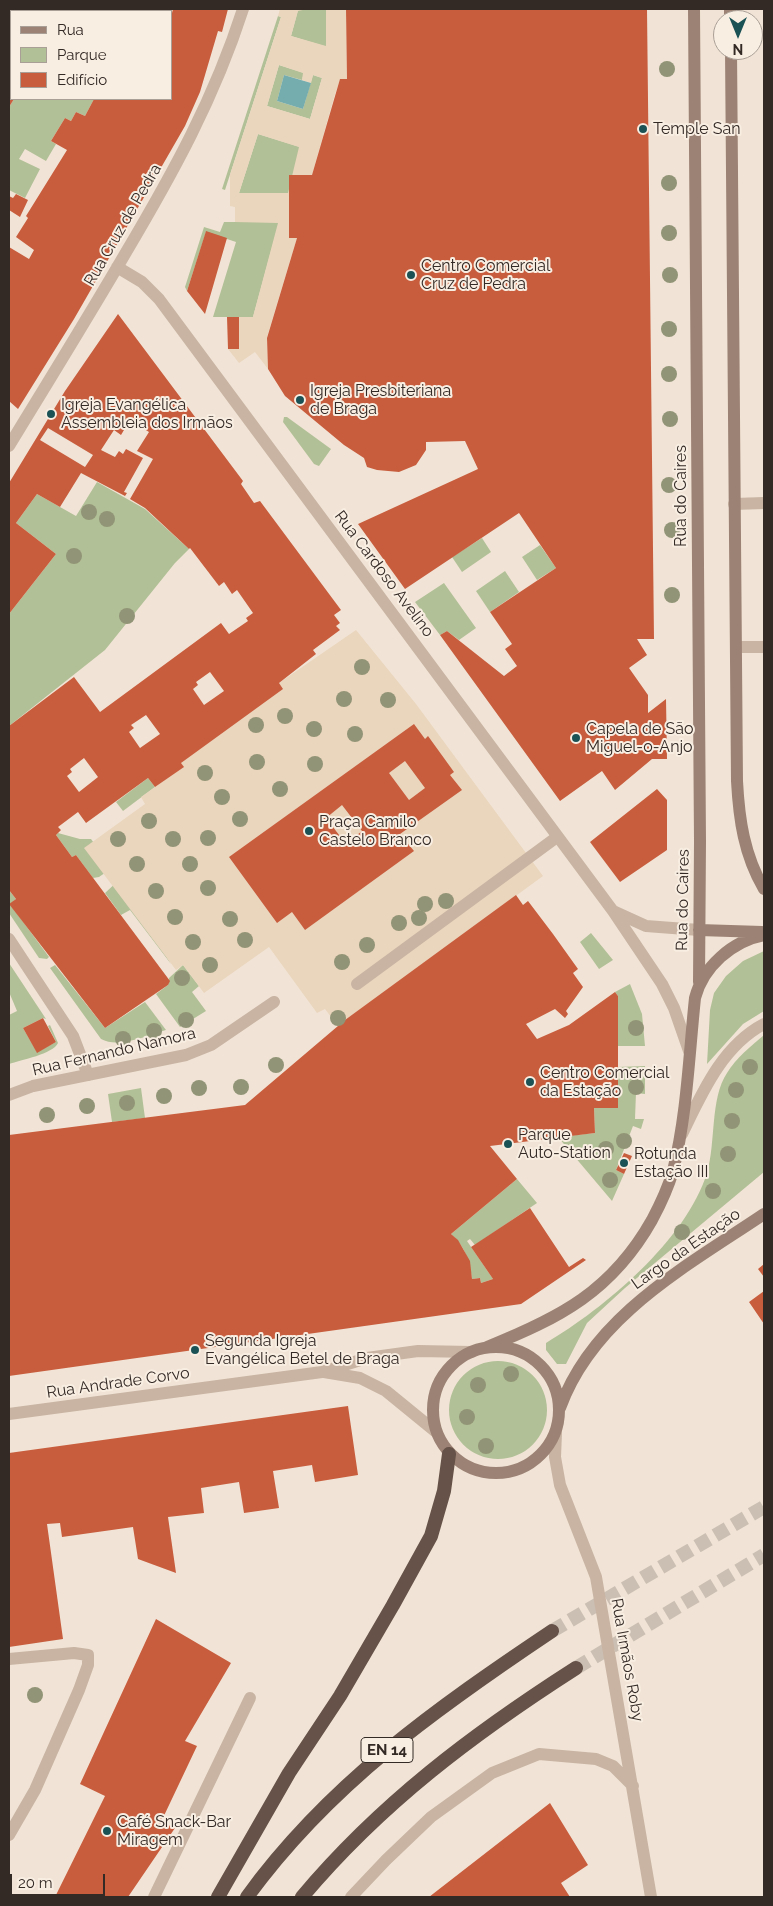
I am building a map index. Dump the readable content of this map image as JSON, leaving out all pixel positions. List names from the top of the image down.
{
  "streets": {
    "highway": ["EN 14"],
    "main road": ["Rua do Caires", "Largo da Estação"],
    "street": [
      "Rua Cruz de Pedra",
      "Rua Cardoso Avelino",
      "Rua Fernando Namora",
      "Rua Andrade Corvo",
      "Rua Irmãos Roby"
    ]
  },
  "crossings": [
    ["Rua Cruz de Pedra", "Rua Cardoso Avelino"],
    ["Rua do Caires", "Largo da Estação"],
    ["Rua Cardoso Avelino", "Largo da Estação"],
    ["Largo da Estação", "Rua Andrade Corvo"],
    ["Largo da Estação", "Rua Irmãos Roby"],
    ["Rua Andrade Corvo", "Rua Irmãos Roby"]
  ],
  "places": [
    "Temple San",
    "Centro Comercial Cruz de Pedra",
    "Igreja Presbiteriana de Braga",
    "Igreja Evangélica Assembleia dos Irmãos",
    "Capela de São Miguel-o-Anjo",
    "Praça Camilo Castelo Branco",
    "Centro Comercial da Estação",
    "Parque Auto-Station",
    "Rotunda Estação III",
    "Segunda Igreja Evangélica Betel de Braga",
    "Café Snack-Bar Miragem"
  ],
  "legend": ["Rua", "Parque", "Edifício"],
  "scale_bar": "20 m",
  "north": "bottom"
}
